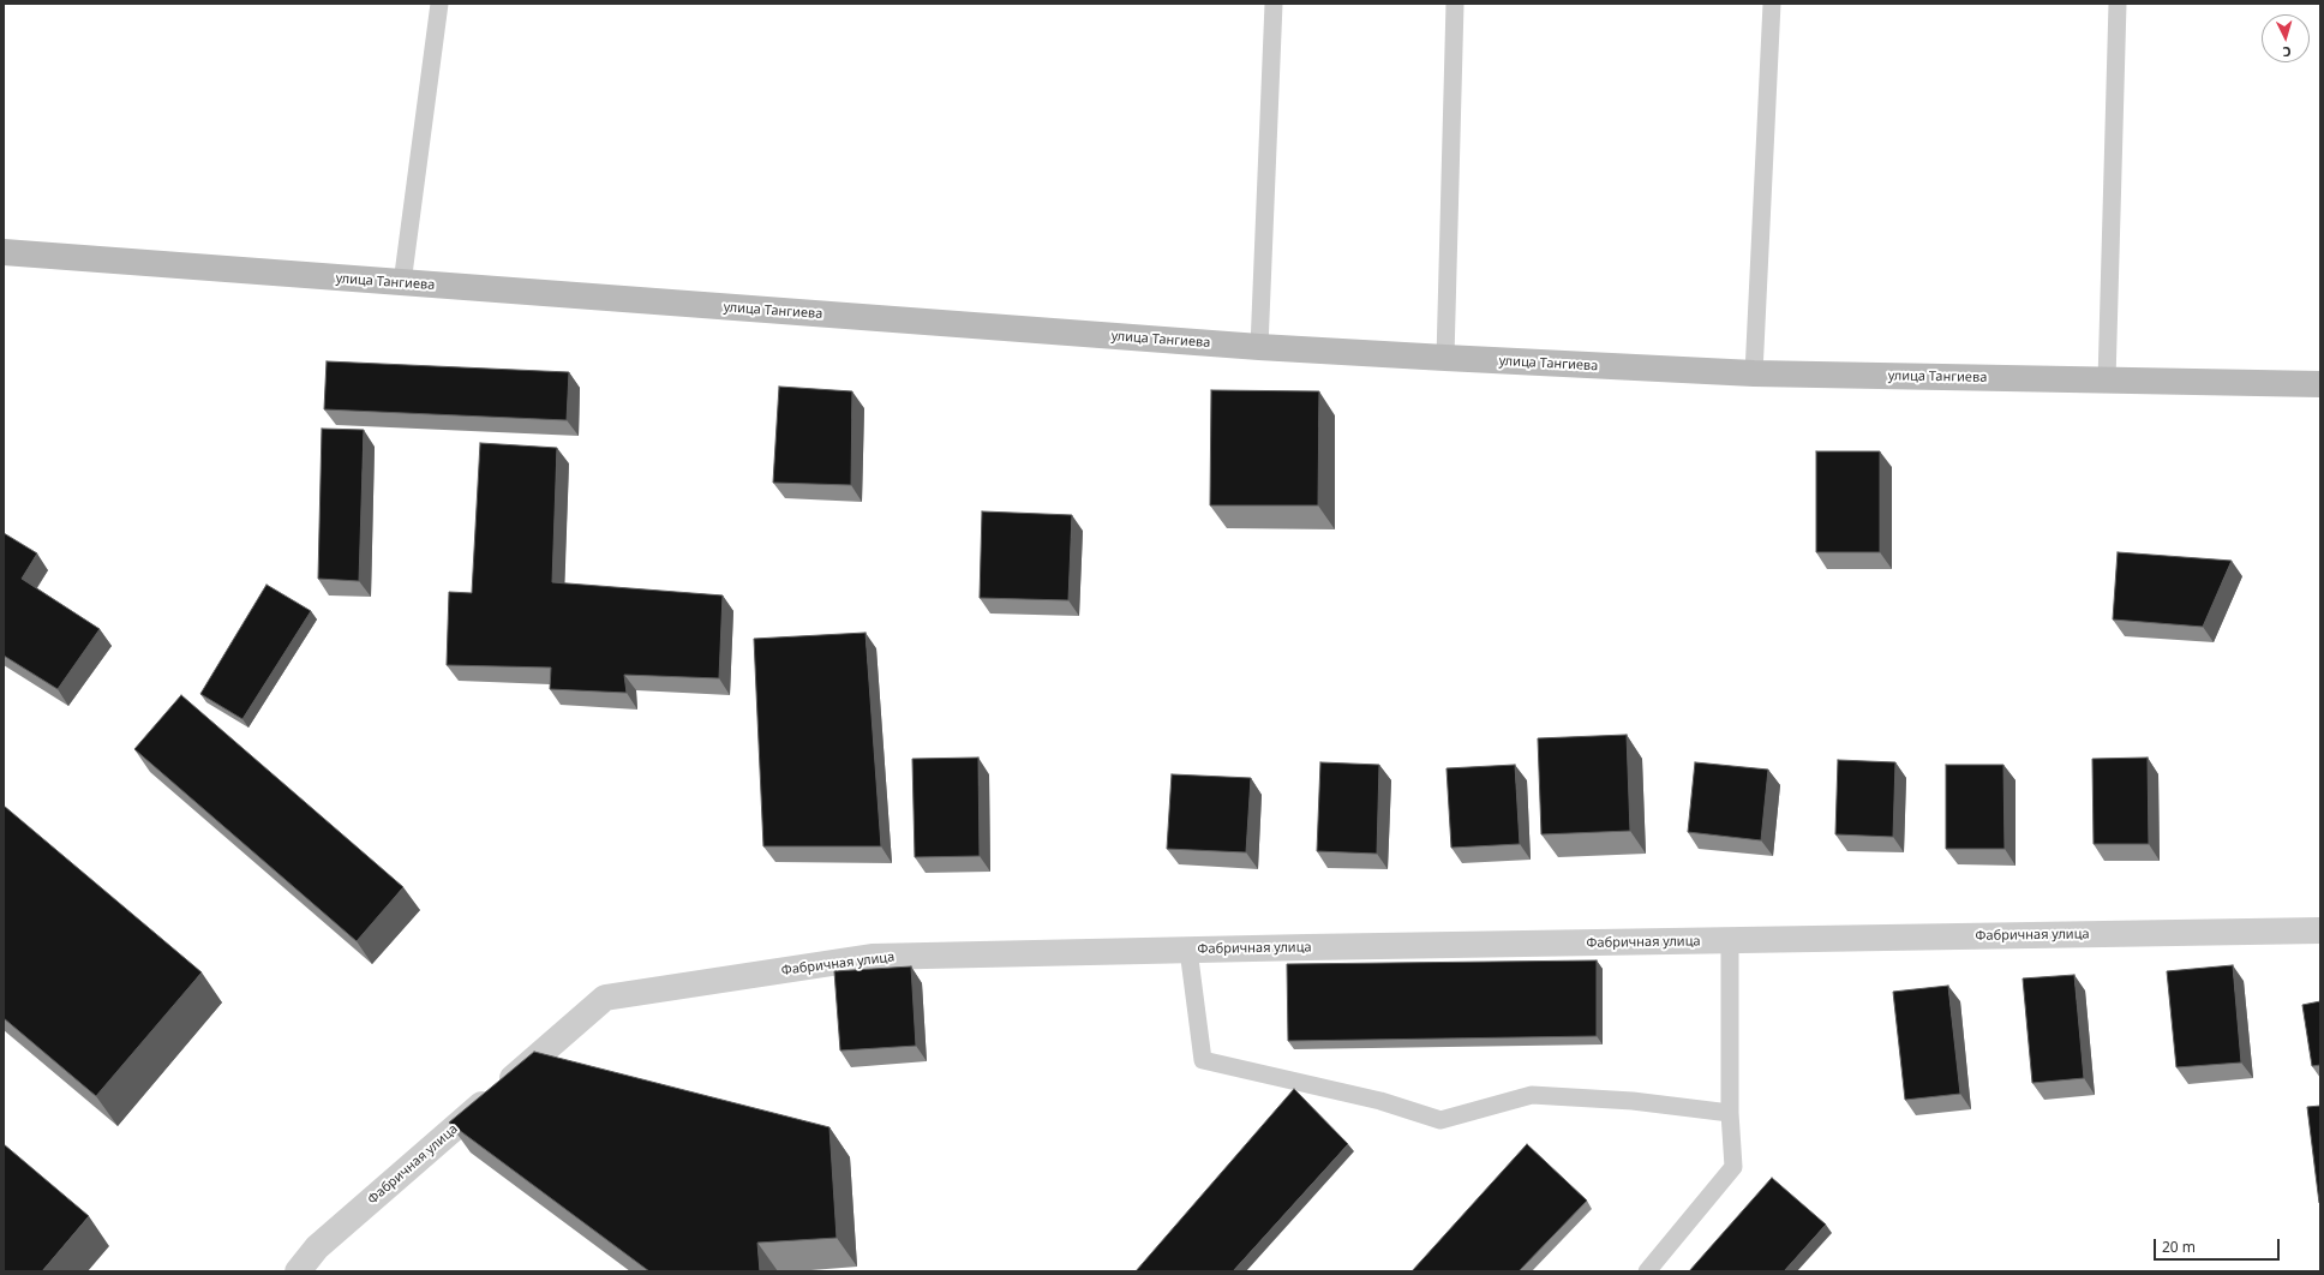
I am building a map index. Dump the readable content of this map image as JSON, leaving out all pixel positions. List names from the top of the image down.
{
  "streets": {
    "main road": ["улица Тангиева"],
    "street": ["Фабричная улица"]
  },
  "scale_bar": "20 m",
  "north": "bottom"
}
